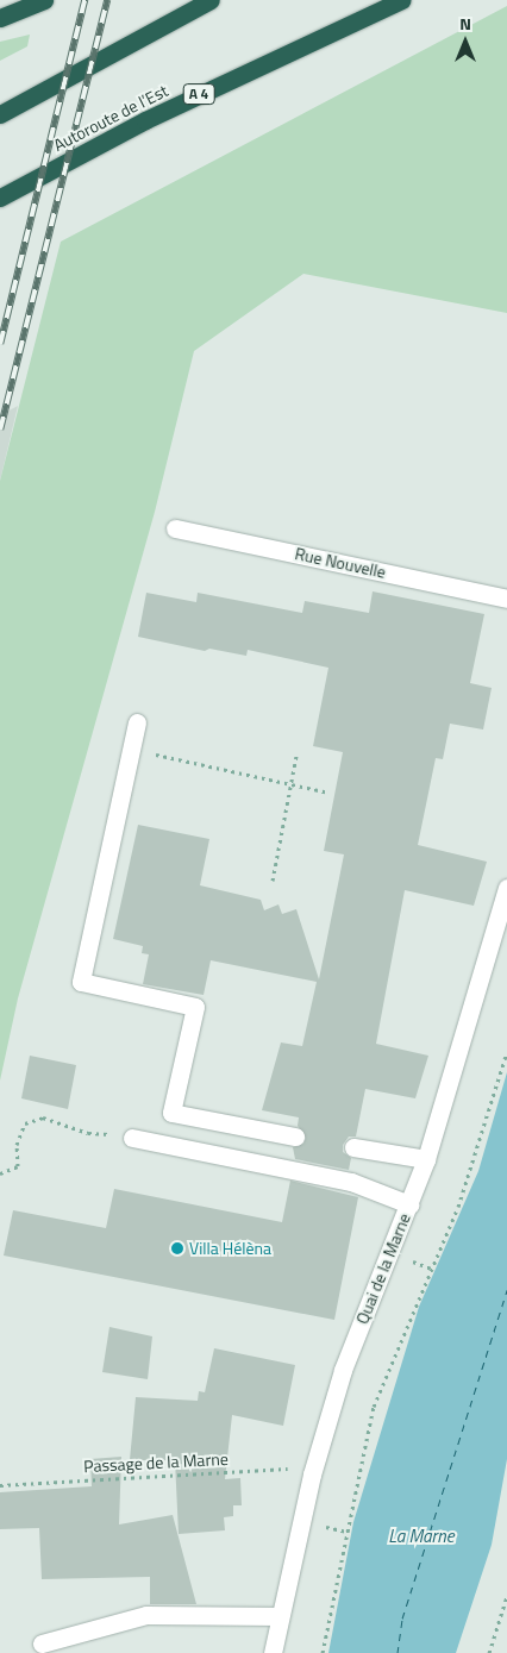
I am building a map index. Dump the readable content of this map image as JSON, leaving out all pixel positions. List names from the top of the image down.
{
  "streets": {
    "highway": ["A 4", "Autoroute de l’Est"],
    "street": ["Rue Nouvelle", "Quai de la Marne"],
    "path": ["Passage de la Marne"]
  },
  "crossings": [
    ["Quai de la Marne", "Passage de la Marne"]
  ],
  "water": ["La Marne"],
  "places": ["Villa Hélèna"],
  "north": "top"
}
